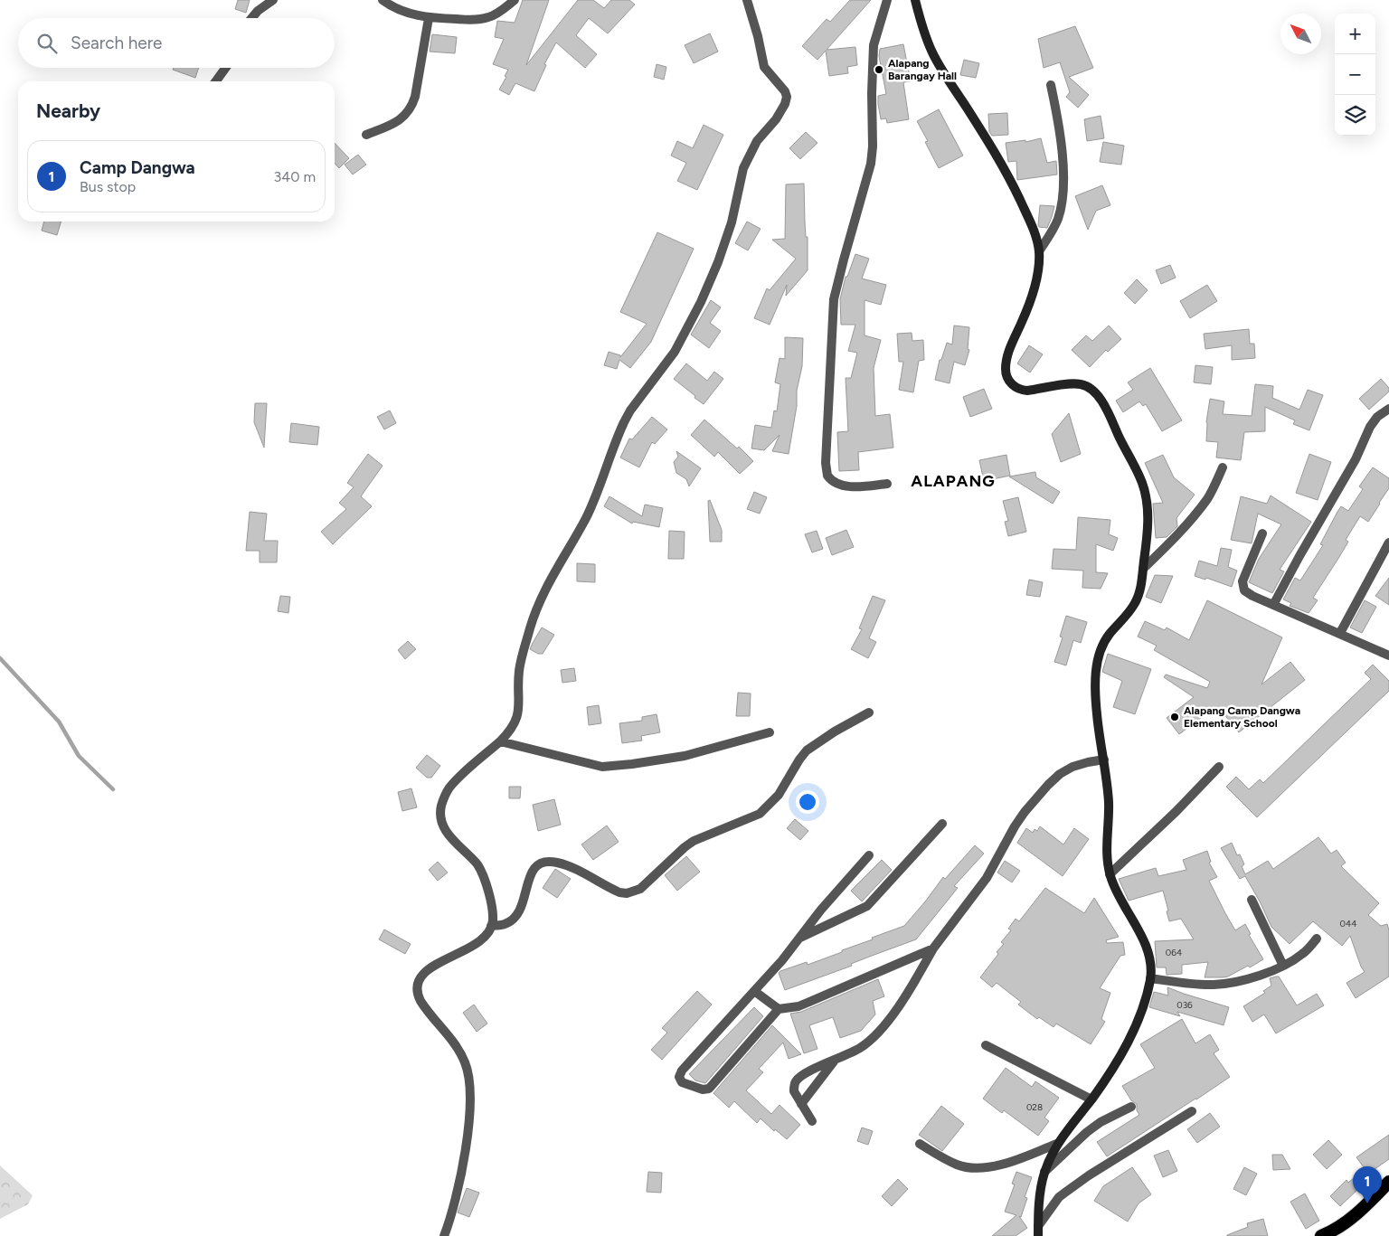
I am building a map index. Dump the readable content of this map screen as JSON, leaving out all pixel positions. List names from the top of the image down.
{
  "districts": ["ALAPANG"],
  "places": ["Alapang Barangay Hall", "Alapang Camp Dangwa Elementary School"],
  "house_numbers": [
    "044",
    "064",
    "036",
    "028"
  ],
  "north": "top left",
  "page": {
    "map_buttons": ["+", "−"],
    "search": "Search here",
    "heading": "Nearby",
    "list": [
      {
        "mark": "1",
        "name": "Camp Dangwa",
        "note": "Bus stop",
        "value": "340 m"
      }
    ],
    "pins": "1"
  }
}
